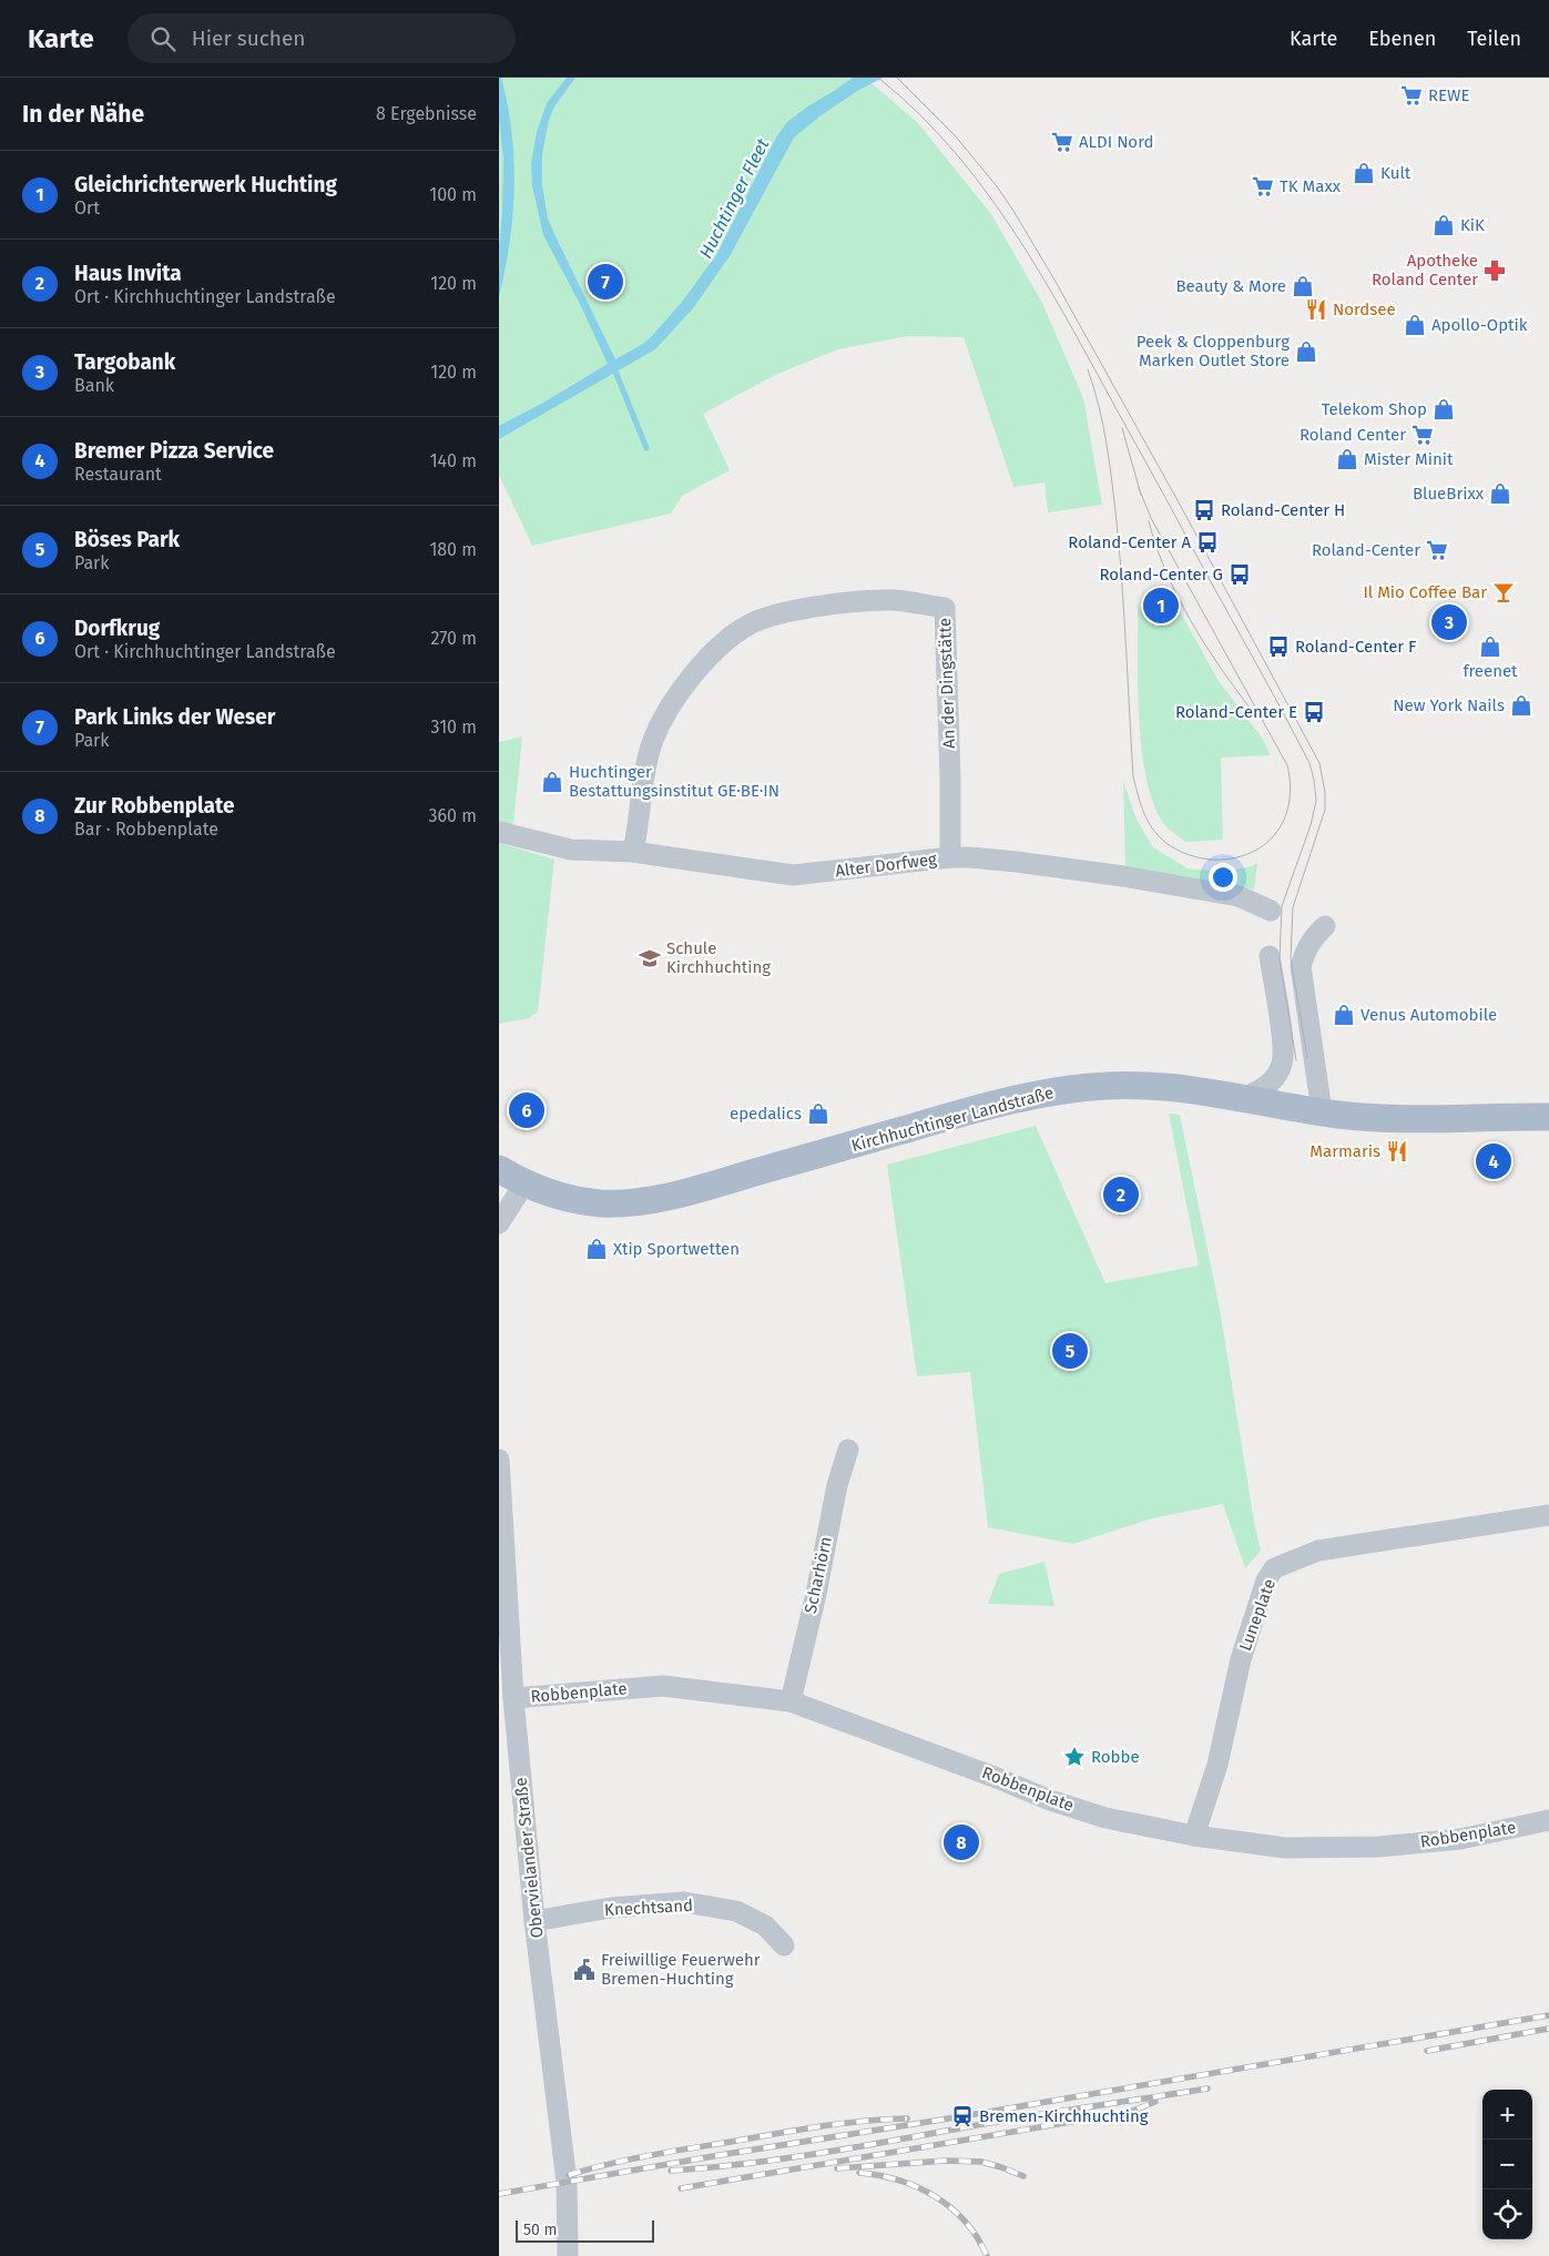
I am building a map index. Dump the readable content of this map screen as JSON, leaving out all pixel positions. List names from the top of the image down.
{
  "streets": {
    "main road": ["Kirchhuchtinger Landstraße"],
    "street": [
      "An der Dingstätte",
      "Alter Dorfweg",
      "Scharhörn",
      "Luneplate",
      "Robbenplate",
      "Obervielander Straße",
      "Knechtsand"
    ]
  },
  "crossings": [
    ["An der Dingstätte", "Alter Dorfweg"],
    ["Scharhörn", "Robbenplate"],
    ["Luneplate", "Robbenplate"],
    ["Robbenplate", "Obervielander Straße"],
    ["Obervielander Straße", "Knechtsand"]
  ],
  "water": ["Huchtinger Fleet"],
  "places": {
    "supermarket": [
      "REWE",
      "ALDI Nord",
      "TK Maxx",
      "Roland Center",
      "Roland-Center"
    ],
    "shop": [
      "Kult",
      "KiK",
      "Beauty & More",
      "Apollo-Optik",
      "Peek & Cloppenburg Marken Outlet Store",
      "Telekom Shop",
      "Mister Minit",
      "BlueBrixx",
      "freenet",
      "New York Nails",
      "Huchtinger Bestattungsinstitut GE·BE·IN",
      "Venus Automobile",
      "epedalics",
      "Xtip Sportwetten"
    ],
    "pharmacy": ["Apotheke Roland Center"],
    "restaurant": ["Nordsee", "Marmaris"],
    "bus stop": [
      "Roland-Center H",
      "Roland-Center A",
      "Roland-Center G",
      "Roland-Center F",
      "Roland-Center E"
    ],
    "bar": ["Il Mio Coffee Bar"],
    "school or university": ["Schule Kirchhuchting"],
    "place": ["Robbe"],
    "public building": ["Freiwillige Feuerwehr Bremen-Huchting"],
    "station": ["Bremen-Kirchhuchting"]
  },
  "scale_bar": "50 m",
  "page": {
    "header": "Karte",
    "search": "Hier suchen",
    "nav": ["Karte", "Ebenen", "Teilen"],
    "heading": ["In der Nähe", "8 Ergebnisse"],
    "list": [
      {
        "mark": "1",
        "name": "Gleichrichterwerk Huchting",
        "note": "Ort",
        "value": "100 m"
      },
      {
        "mark": "2",
        "name": "Haus Invita",
        "note": "Ort · Kirchhuchtinger Landstraße",
        "value": "120 m"
      },
      {
        "mark": "3",
        "name": "Targobank",
        "note": "Bank",
        "value": "120 m"
      },
      {
        "mark": "4",
        "name": "Bremer Pizza Service",
        "note": "Restaurant",
        "value": "140 m"
      },
      {
        "mark": "5",
        "name": "Böses Park",
        "note": "Park",
        "value": "180 m"
      },
      {
        "mark": "6",
        "name": "Dorfkrug",
        "note": "Ort · Kirchhuchtinger Landstraße",
        "value": "270 m"
      },
      {
        "mark": "7",
        "name": "Park Links der Weser",
        "note": "Park",
        "value": "310 m"
      },
      {
        "mark": "8",
        "name": "Zur Robbenplate",
        "note": "Bar · Robbenplate",
        "value": "360 m"
      }
    ],
    "pins": [
      "7",
      "1",
      "3",
      "6",
      "4",
      "2",
      "5",
      "8"
    ],
    "map_buttons": ["+", "−"],
    "scale": "50 m"
  }
}
